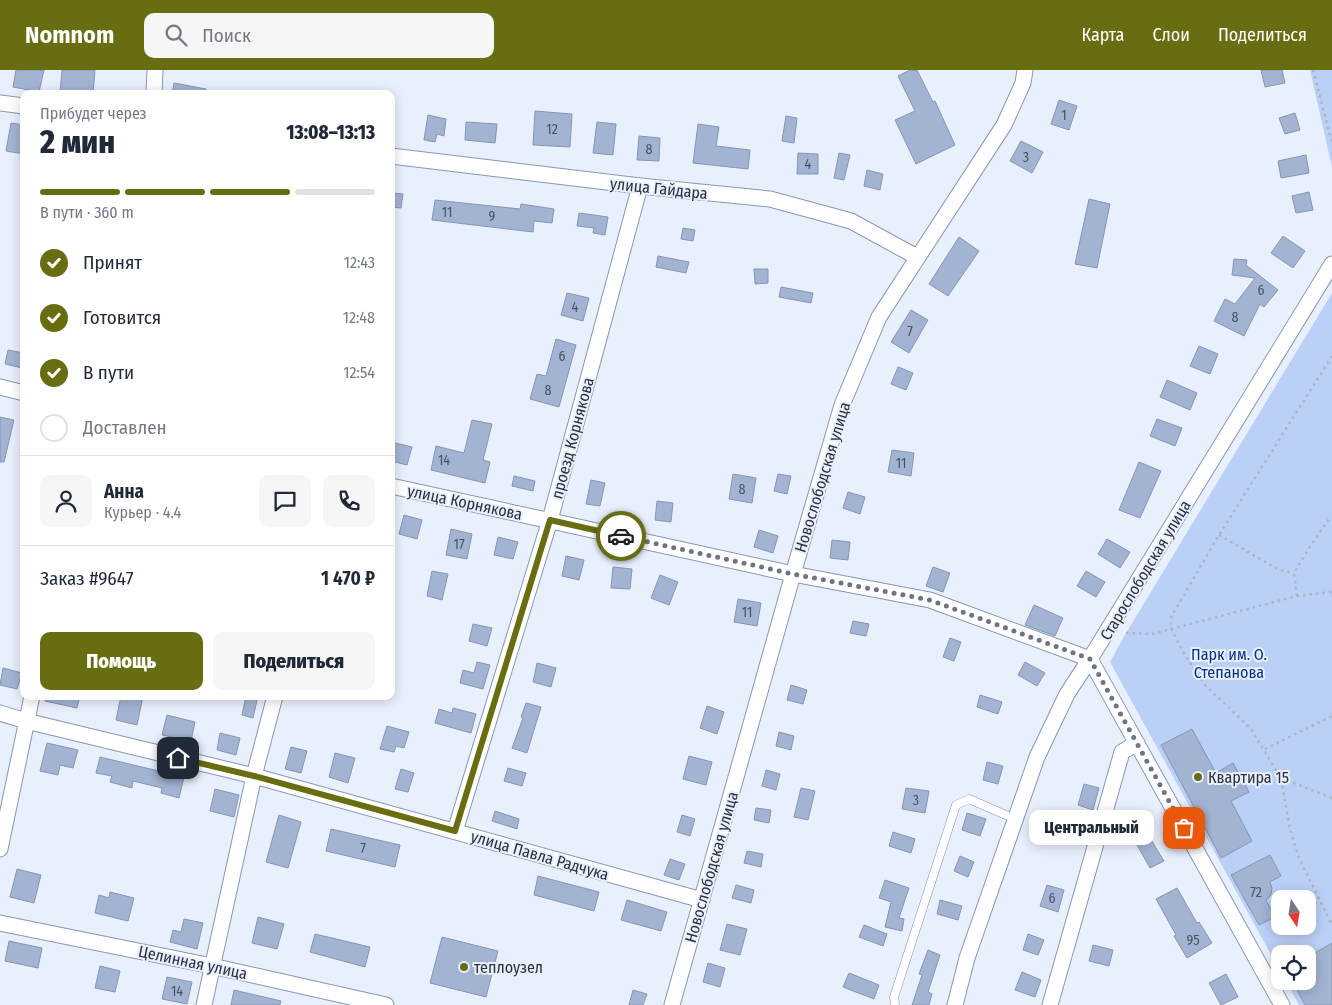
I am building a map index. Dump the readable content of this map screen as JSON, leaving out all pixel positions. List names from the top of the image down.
{
  "streets": {
    "street": [
      "улица Гайдара",
      "проезд Корнякова",
      "Новослободская улица",
      "улица Корнякова",
      "Старослободская улица",
      "улица Павла Радчука",
      "Целинная улица"
    ]
  },
  "crossings": [
    ["улица Гайдара", "проезд Корнякова"],
    ["улица Гайдара", "Новослободская улица"],
    ["проезд Корнякова", "улица Корнякова"],
    ["проезд Корнякова", "улица Павла Радчука"],
    ["Новослободская улица", "улица Корнякова"],
    ["Новослободская улица", "улица Павла Радчука"],
    ["улица Корнякова", "Старослободская улица"]
  ],
  "parks": ["Парк им. О. Степанова"],
  "places": ["Квартира 15", "Центральный", "теплоузел"],
  "house_numbers": [
    "1",
    "12",
    "8",
    "3",
    "4",
    "11",
    "9",
    "6",
    "4",
    "8",
    "7",
    "6",
    "8",
    "14",
    "11",
    "8",
    "17",
    "11",
    "3",
    "7",
    "72",
    "6",
    "95",
    "14"
  ],
  "north": "bottom",
  "page": {
    "header": "Nomnom",
    "search": "Поиск",
    "nav": ["Карта", "Слои", "Поделиться"],
    "heading": ["2 мин", "Прибудет через", "13:08–13:13"],
    "panel": [
      "Анна",
      "Курьер · 4.4",
      "Заказ #9647",
      "1 470 ₽"
    ],
    "bar": "В пути · 360 m",
    "list": [
      ["Принят", "12:43"],
      ["Готовится", "12:48"],
      ["В пути", "12:54"],
      "Доставлен"
    ],
    "buttons": ["Помощь", "Поделиться"],
    "bubble": "Центральный"
  }
}
